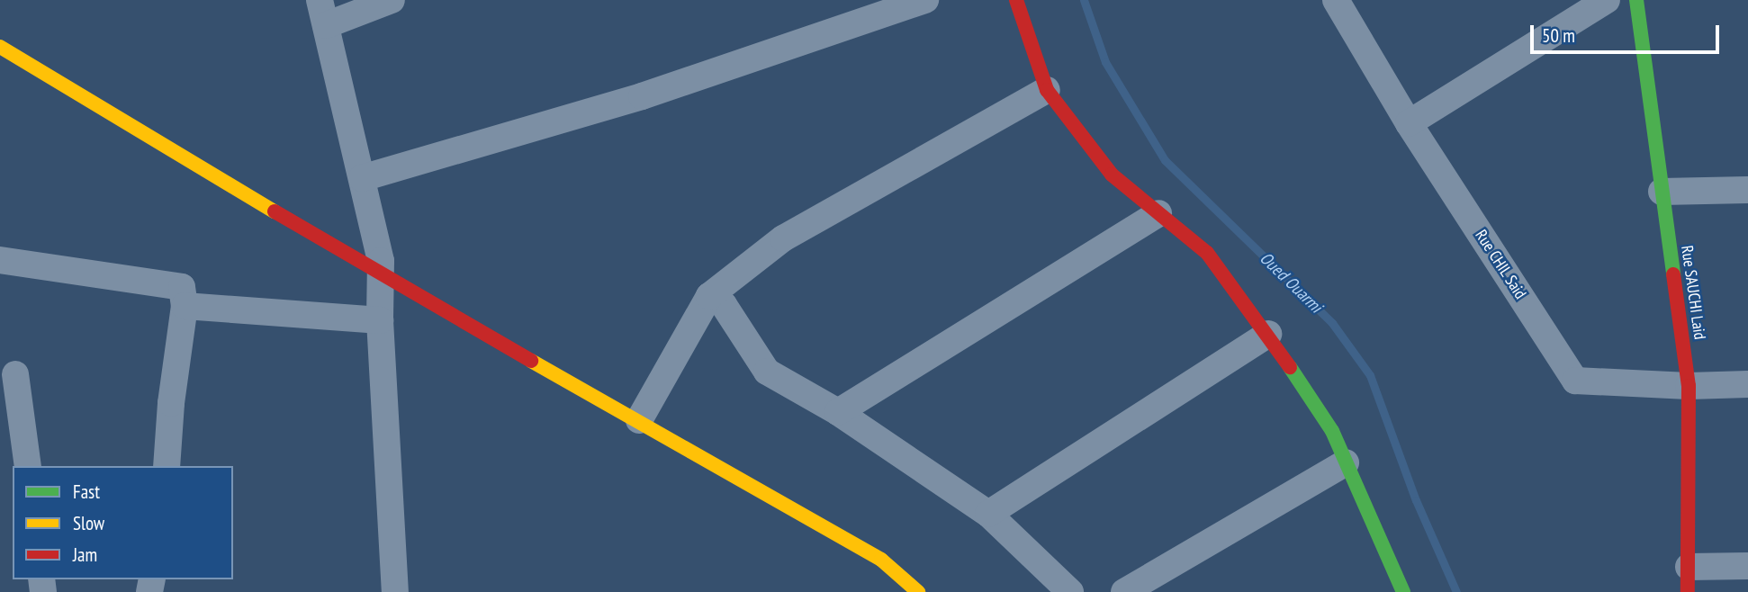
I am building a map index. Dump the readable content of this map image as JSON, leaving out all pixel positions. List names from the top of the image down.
{
  "streets": {
    "street": ["Rue CHIL Said", "Rue SAUCHI Laid"]
  },
  "crossings": [
    ["Rue CHIL Said", "Rue SAUCHI Laid"]
  ],
  "water": ["Oued Ouarmi"],
  "legend": ["Fast", "Slow", "Jam"],
  "scale_bar": "50 m"
}
